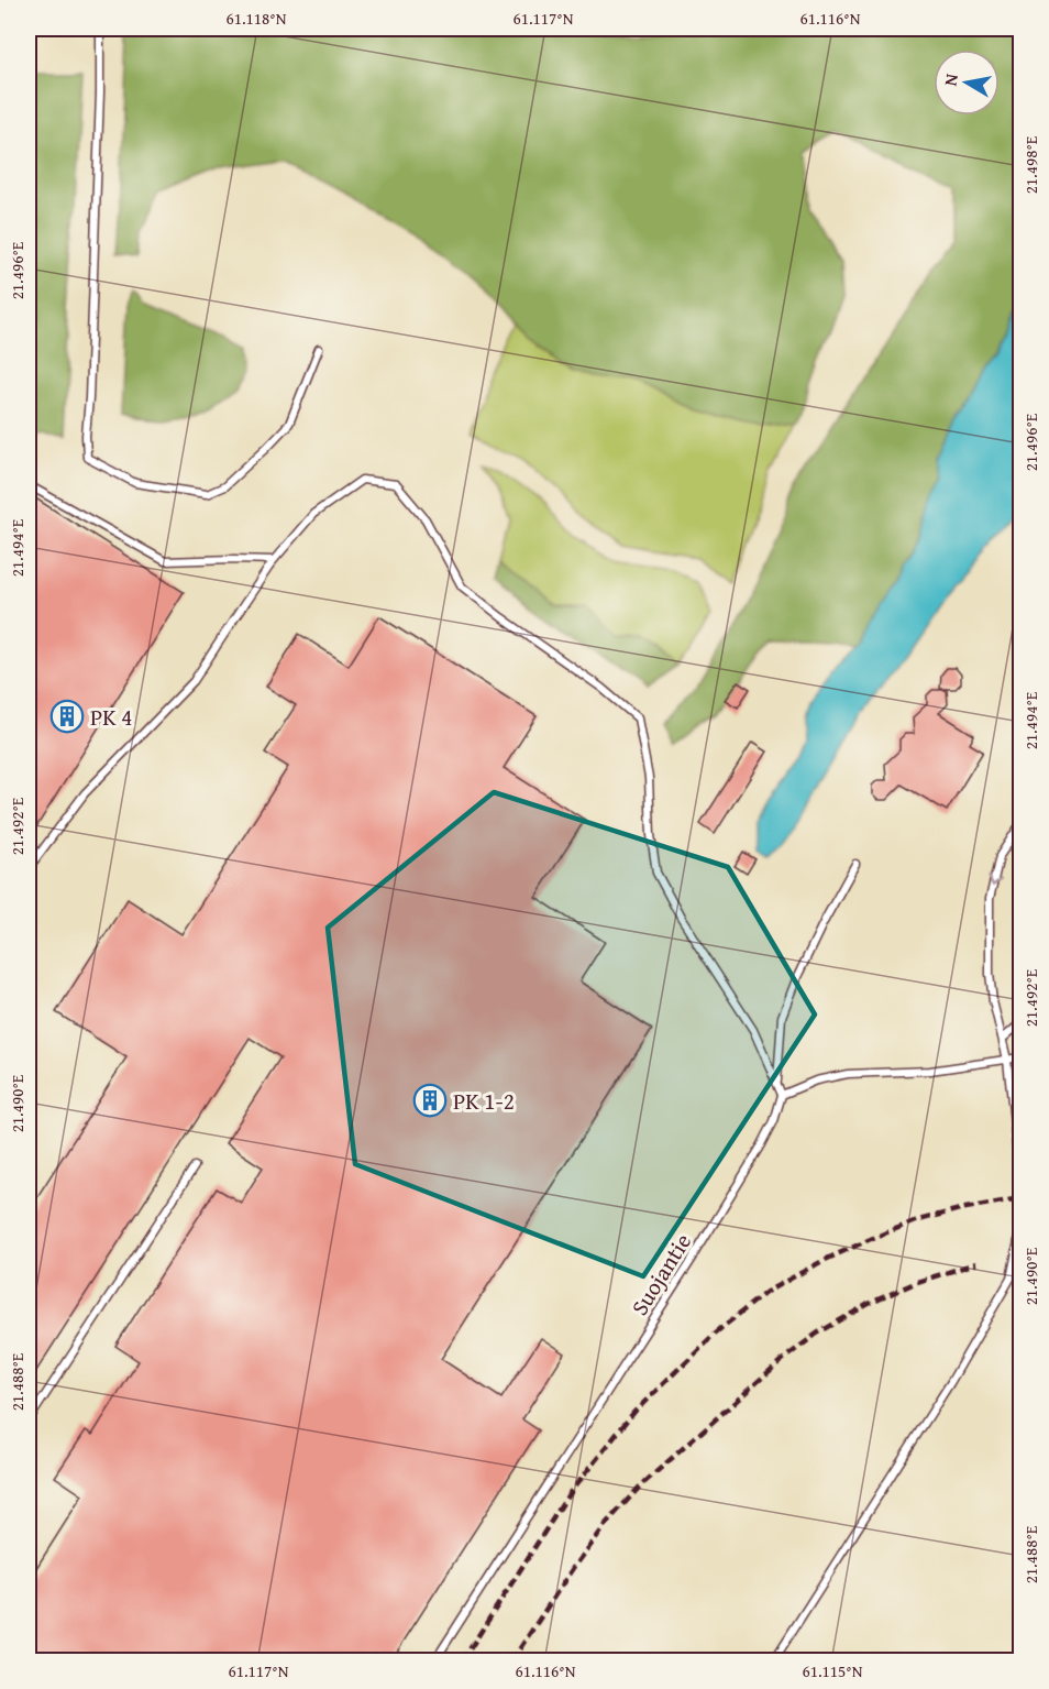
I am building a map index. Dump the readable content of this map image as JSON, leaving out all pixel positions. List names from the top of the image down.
{
  "streets": {
    "lane": ["Suojantie"]
  },
  "places": {
    "building": ["PK 4", "PK 1-2"]
  },
  "north": "left",
  "coordinates": [
    "61.118°N",
    "61.117°N",
    "61.116°N",
    "21.498°E",
    "21.496°E",
    "21.494°E",
    "21.492°E",
    "21.490°E",
    "21.488°E",
    "61.115°N"
  ]
}
